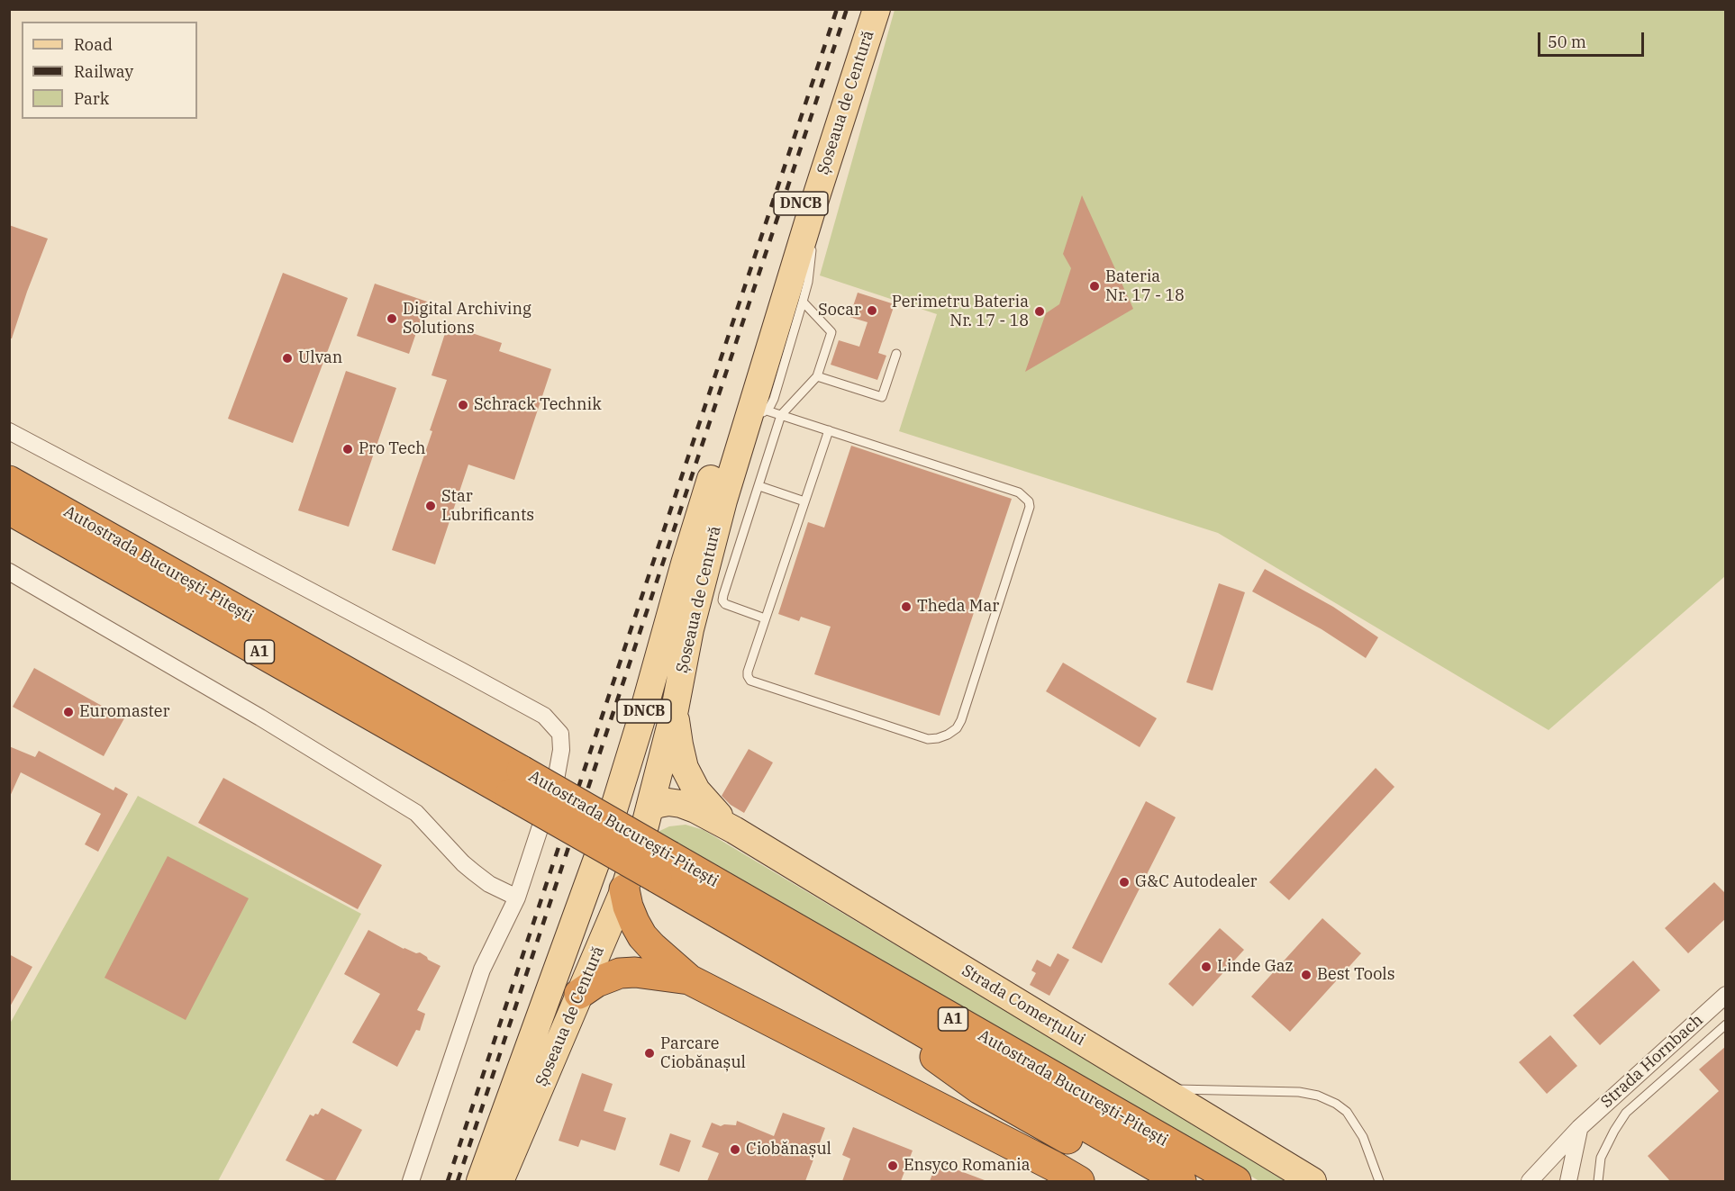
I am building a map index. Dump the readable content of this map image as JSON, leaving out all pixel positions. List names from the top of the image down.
{
  "streets": {
    "highway": ["Autostrada București-Pitești", "A1"],
    "main road": ["Șoseaua de Centură", "DNCB", "Strada Comerțului"],
    "street": ["Strada Hornbach"]
  },
  "places": [
    "Bateria Nr. 17 - 18",
    "Socar",
    "Perimetru Bateria Nr. 17 - 18",
    "Digital Archiving Solutions",
    "Ulvan",
    "Schrack Technik",
    "Pro Tech",
    "Star Lubrificants",
    "Theda Mar",
    "Euromaster",
    "G&C Autodealer",
    "Linde Gaz",
    "Best Tools",
    "Parcare Ciobănașul",
    "Ciobănașul",
    "Ensyco Romania"
  ],
  "legend": ["Road", "Railway", "Park"],
  "scale_bar": "50 m"
}
